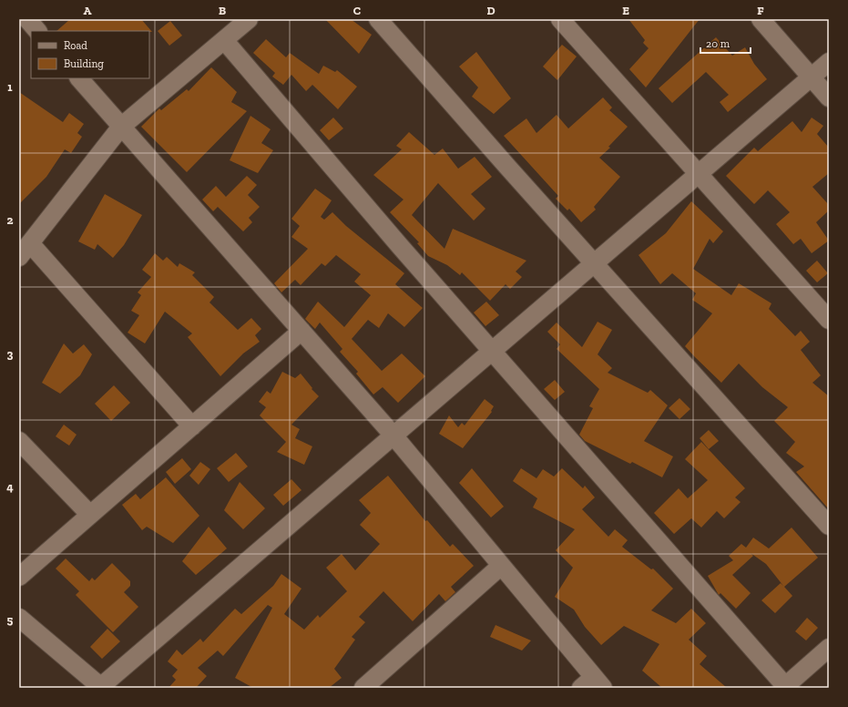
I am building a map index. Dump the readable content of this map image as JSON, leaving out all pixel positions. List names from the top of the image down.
{
  "legend": ["Road", "Building"],
  "scale_bar": "20 m",
  "grid": {
    "columns": [
      "A",
      "B",
      "C",
      "D",
      "E",
      "F"
    ],
    "rows": [
      "1",
      "2",
      "3",
      "4",
      "5"
    ]
  }
}
